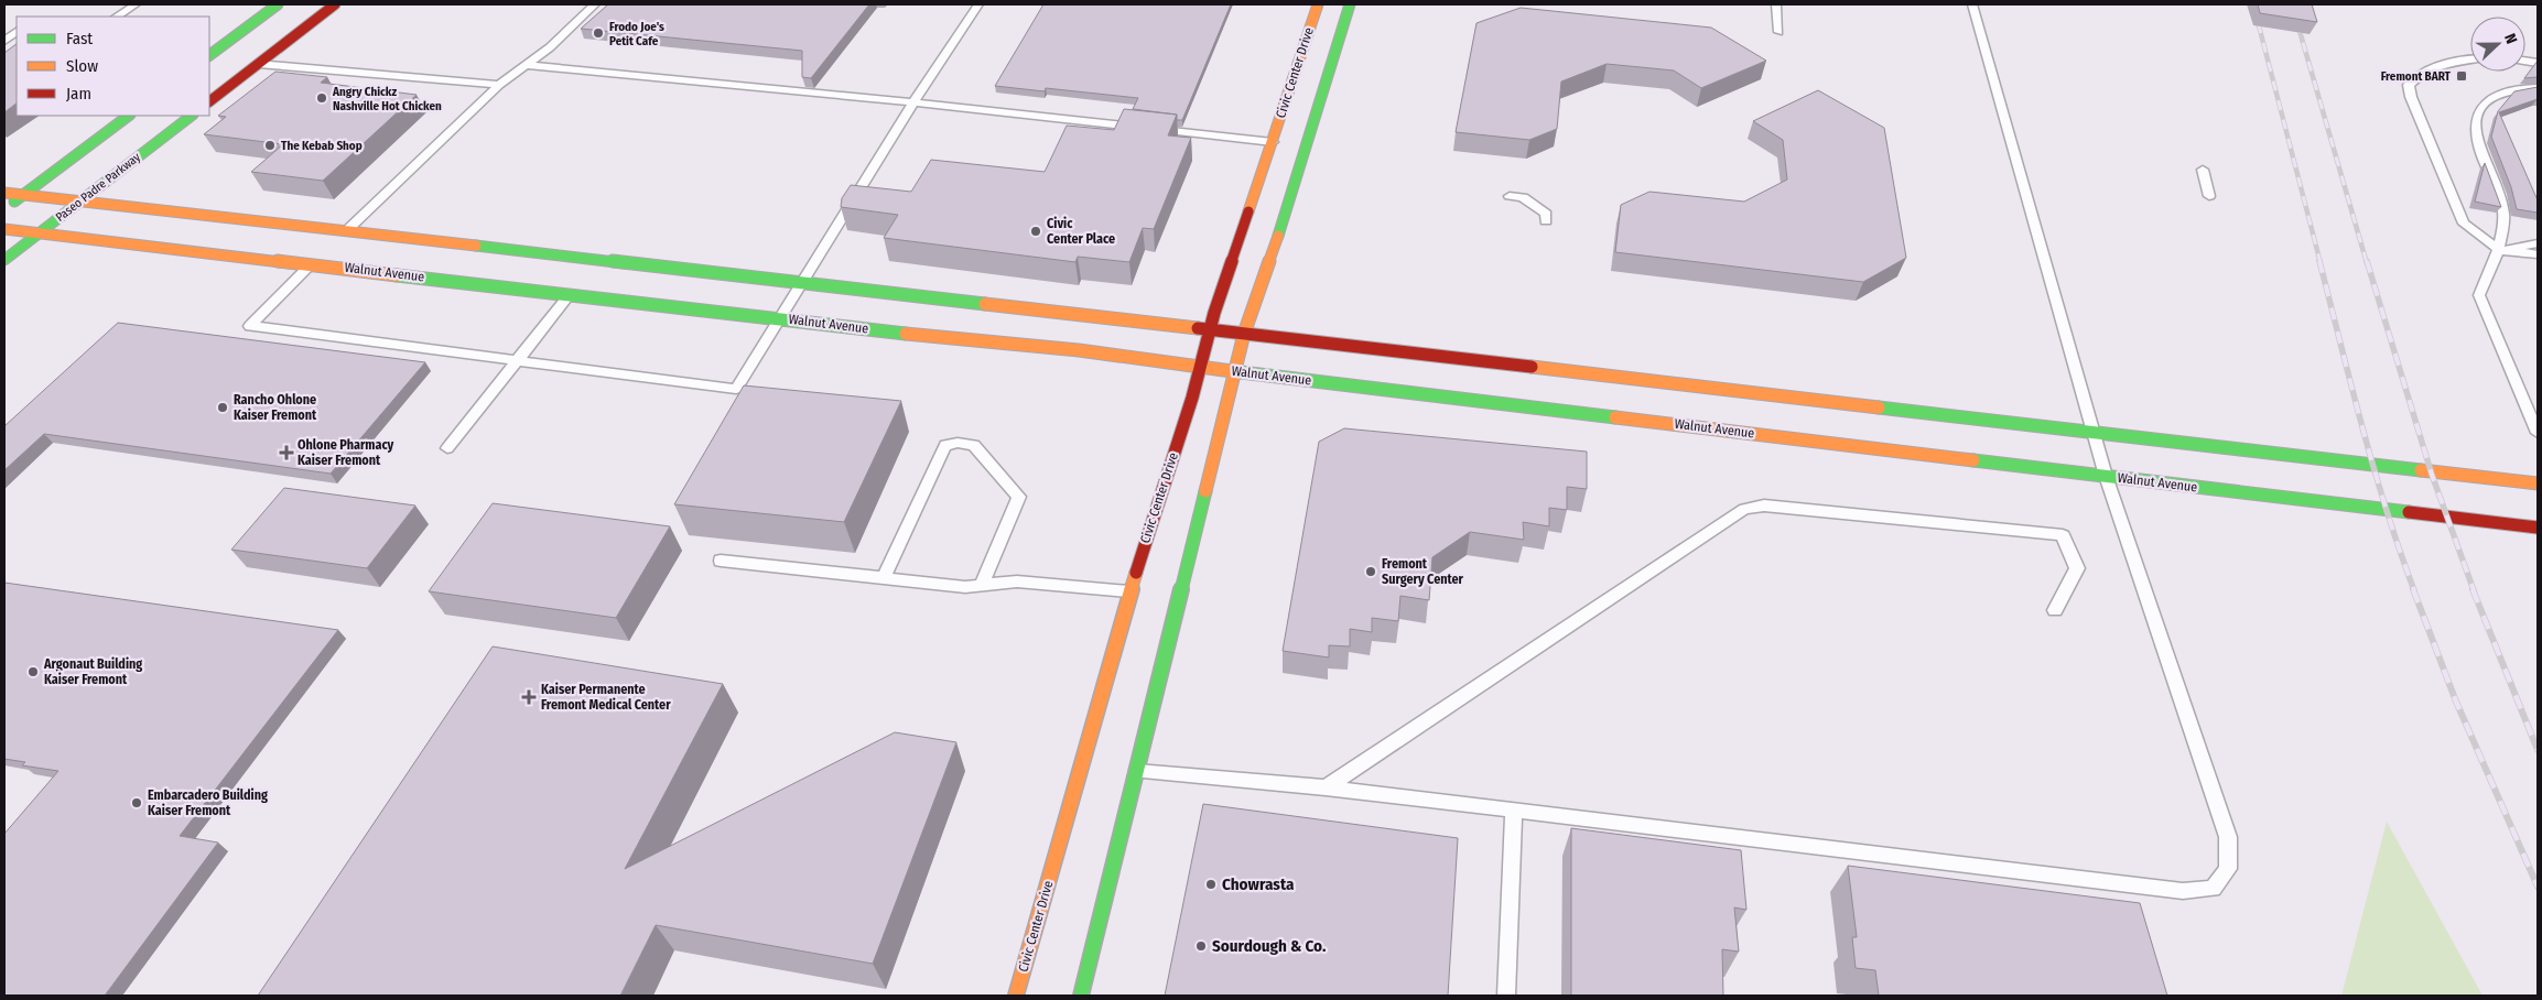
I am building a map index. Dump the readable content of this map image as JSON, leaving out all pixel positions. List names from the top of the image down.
{
  "streets": {
    "main road": ["Civic Center Drive", "Paseo Padre Parkway", "Walnut Avenue"]
  },
  "crossings": [
    ["Civic Center Drive", "Walnut Avenue"],
    ["Paseo Padre Parkway", "Walnut Avenue"]
  ],
  "places": {
    "other": [
      "Frodo Joe's Petit Cafe",
      "Angry Chickz Nashville Hot Chicken",
      "The Kebab Shop",
      "Civic Center Place",
      "Rancho Ohlone Kaiser Fremont",
      "Fremont Surgery Center",
      "Argonaut Building Kaiser Fremont",
      "Embarcadero Building Kaiser Fremont",
      "Chowrasta",
      "Sourdough & Co."
    ],
    "transit": ["Fremont BART"],
    "health": ["Ohlone Pharmacy Kaiser Fremont", "Kaiser Permanente Fremont Medical Center"]
  },
  "legend": ["Fast", "Slow", "Jam"],
  "north": "right"
}
